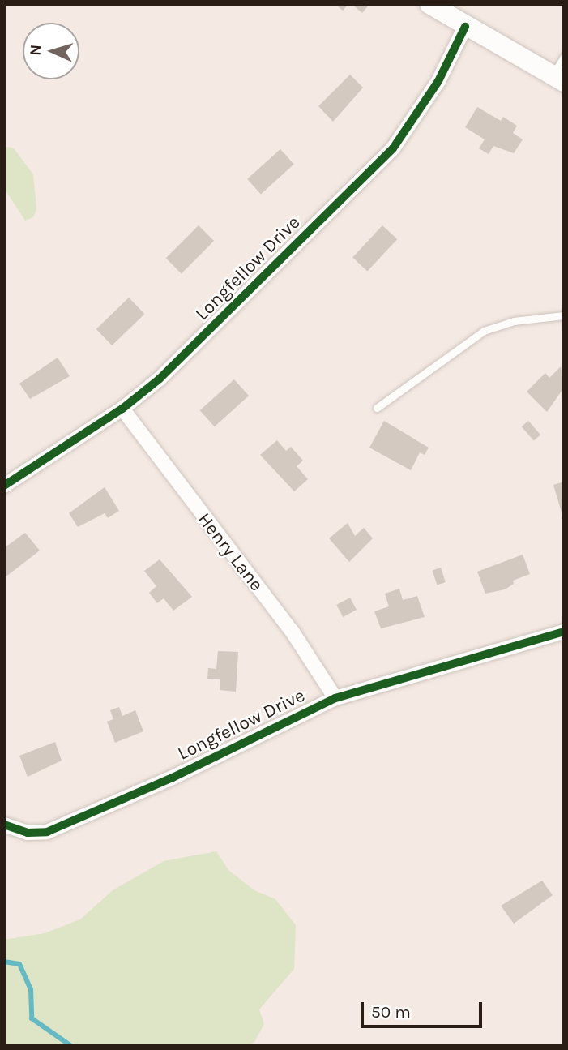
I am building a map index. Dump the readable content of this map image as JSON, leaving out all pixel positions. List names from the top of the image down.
{
  "streets": {
    "street": ["Longfellow Drive", "Henry Lane"]
  },
  "crossings": [
    ["Longfellow Drive", "Henry Lane"]
  ],
  "scale_bar": "50 m",
  "north": "left"
}
